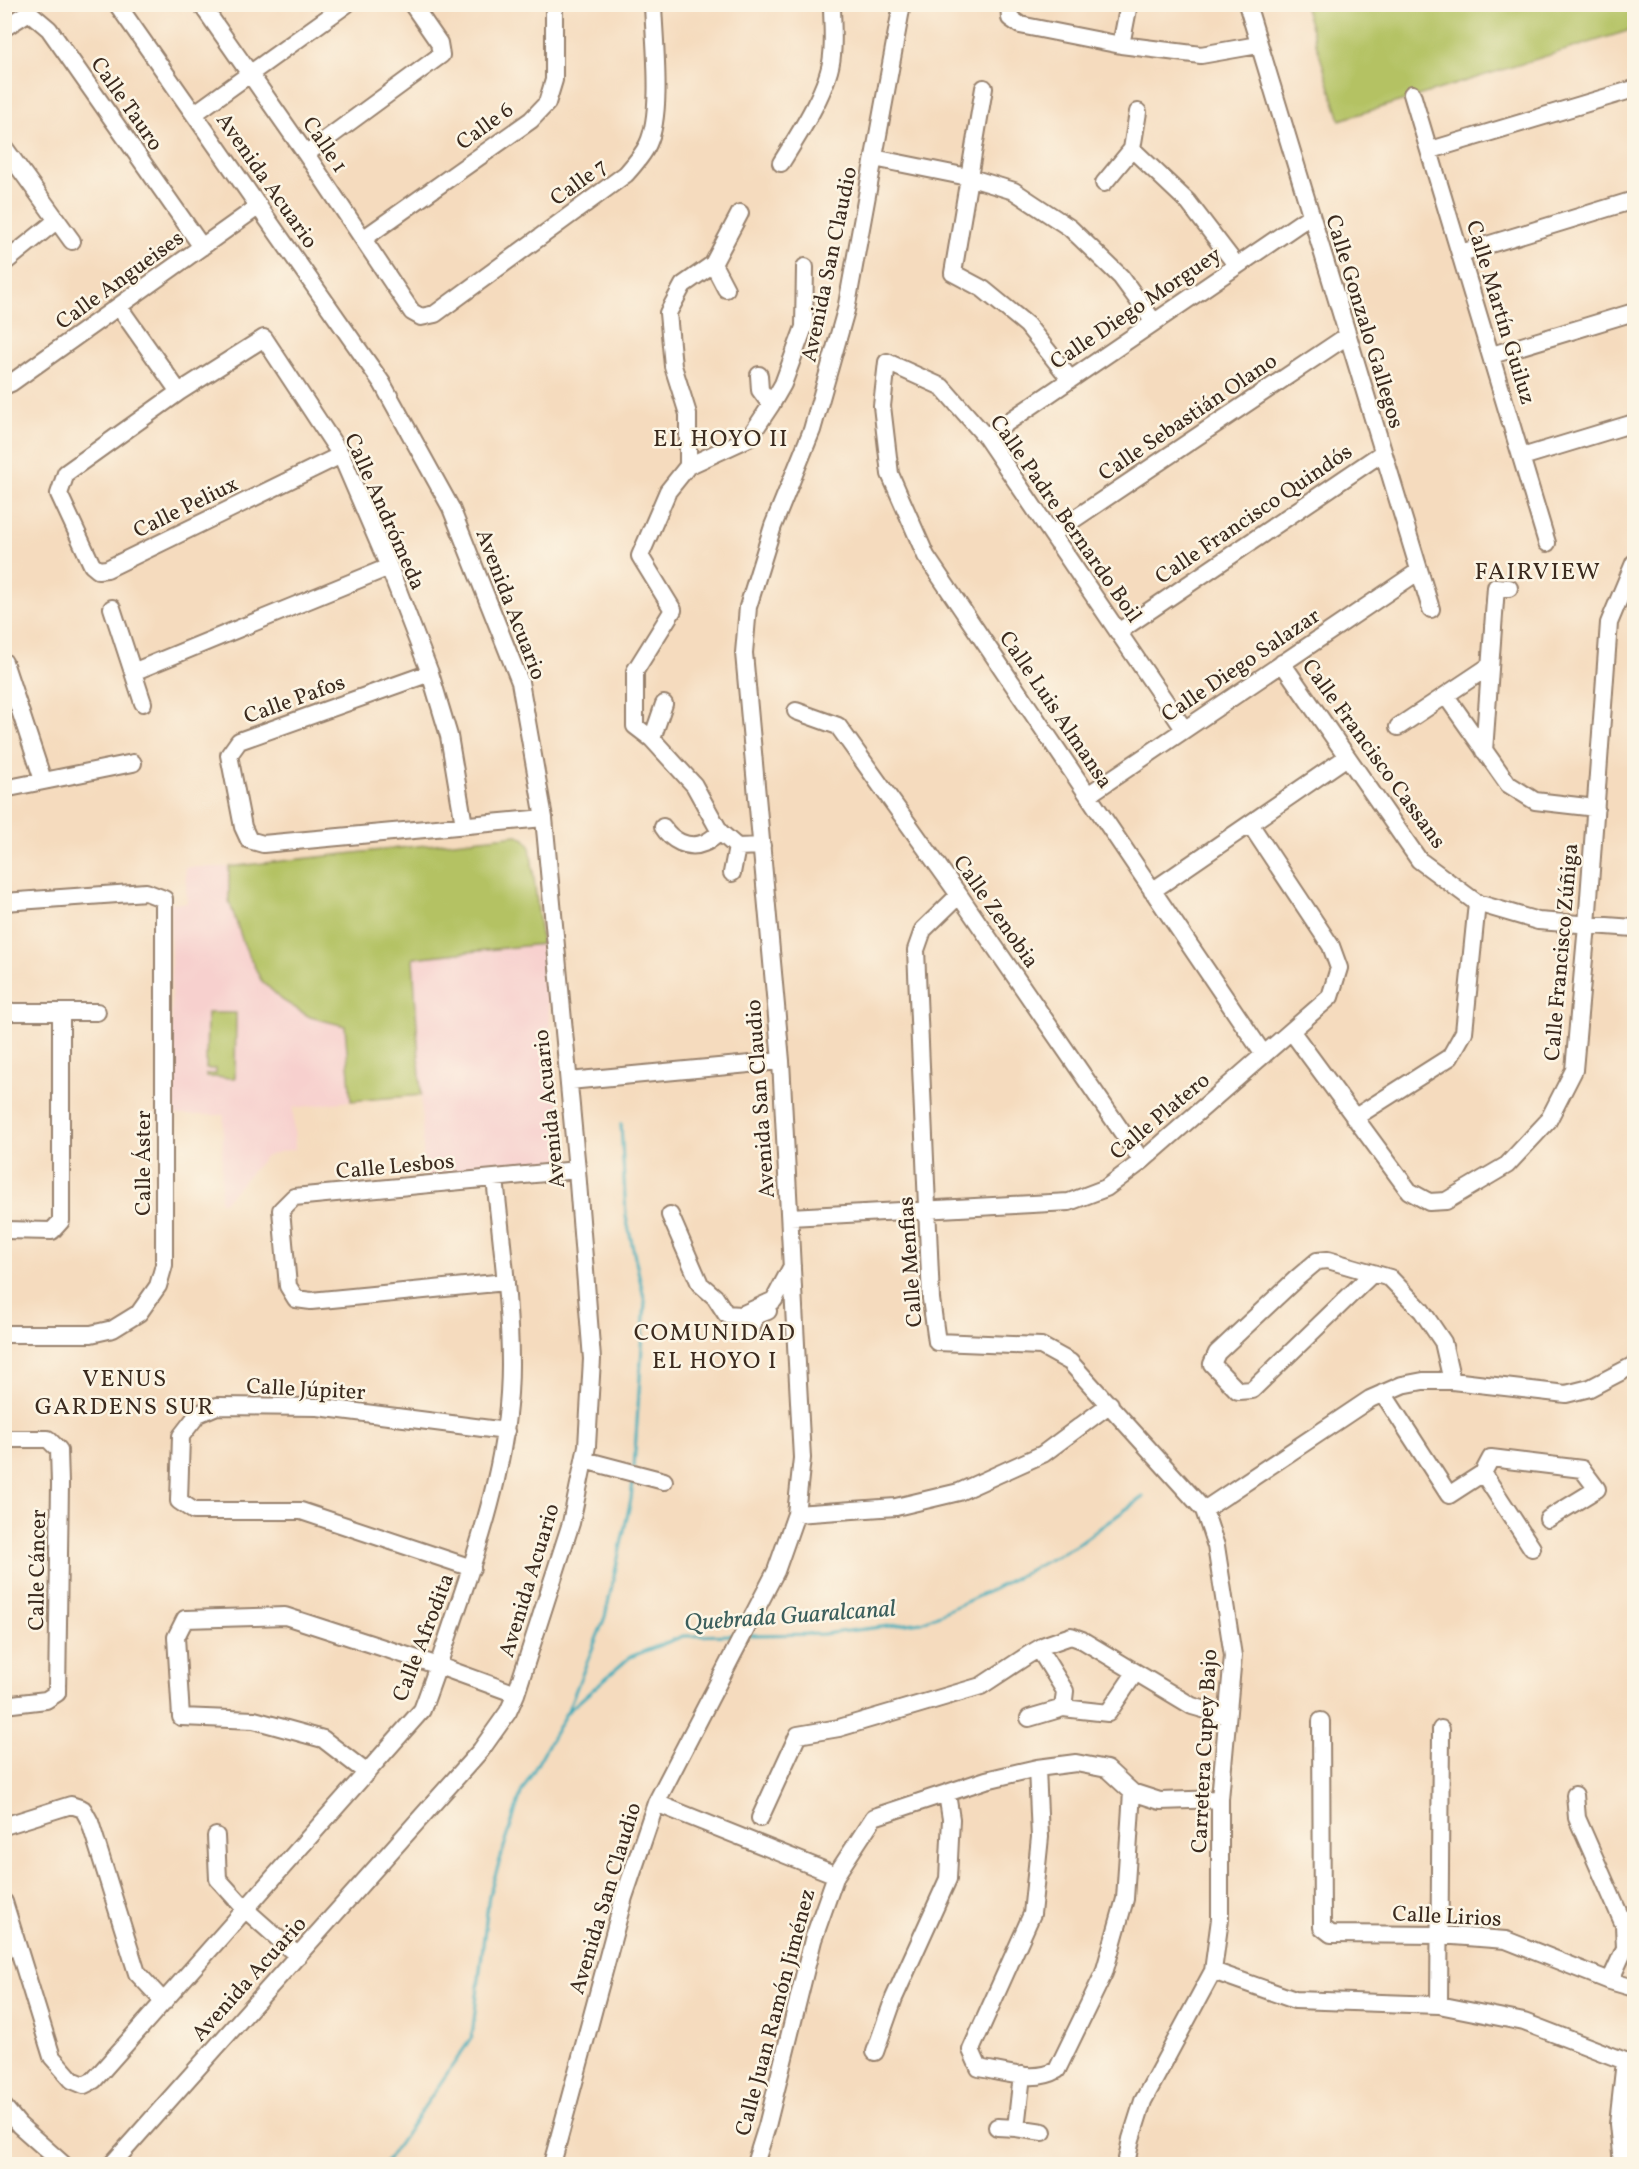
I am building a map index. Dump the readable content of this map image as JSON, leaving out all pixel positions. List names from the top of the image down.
{
  "streets": {
    "street": [
      "Calle Tauro",
      "Calle 6",
      "Calle 1",
      "Avenida Acuario",
      "Calle 7",
      "Avenida San Claudio",
      "Calle Angueises",
      "Calle Diego Morguey",
      "Calle Martín Guiluz",
      "Calle Gonzalo Gallegos",
      "Calle Sebastián Olano",
      "Calle Peliux",
      "Calle Andrómeda",
      "Calle Francisco Quindós",
      "Calle Padre Bernardo Boil",
      "Calle Diego Salazar",
      "Calle Pafos",
      "Calle Luis Almansa",
      "Calle Francisco Cassans",
      "Calle Zenobia",
      "Calle Francisco Zúñiga",
      "Calle Platero",
      "Calle Áster",
      "Calle Lesbos",
      "Calle Menfias",
      "Calle Júpiter",
      "Calle Cáncer",
      "Calle Afrodita",
      "Carretera Cupey Bajo",
      "Calle Lirios",
      "Calle Juan Ramón Jiménez"
    ]
  },
  "crossings": [
    ["Calle Tauro", "Calle Angueises"],
    ["Calle 6", "Calle 1"],
    ["Calle 1", "Calle 7"],
    ["Avenida Acuario", "Calle Angueises"],
    ["Avenida Acuario", "Calle Lesbos"],
    ["Avenida San Claudio", "Calle Platero"],
    ["Calle Diego Morguey", "Calle Gonzalo Gallegos"],
    ["Calle Diego Morguey", "Calle Padre Bernardo Boil"],
    ["Calle Gonzalo Gallegos", "Calle Sebastián Olano"],
    ["Calle Gonzalo Gallegos", "Calle Francisco Quindós"],
    ["Calle Gonzalo Gallegos", "Calle Diego Salazar"],
    ["Calle Sebastián Olano", "Calle Padre Bernardo Boil"],
    ["Calle Peliux", "Calle Andrómeda"],
    ["Calle Andrómeda", "Calle Pafos"],
    ["Calle Francisco Quindós", "Calle Padre Bernardo Boil"],
    ["Calle Padre Bernardo Boil", "Calle Diego Salazar"],
    ["Calle Padre Bernardo Boil", "Calle Luis Almansa"],
    ["Calle Diego Salazar", "Calle Luis Almansa"],
    ["Calle Diego Salazar", "Calle Francisco Cassans"],
    ["Calle Luis Almansa", "Calle Platero"],
    ["Calle Francisco Cassans", "Calle Francisco Zúñiga"],
    ["Calle Zenobia", "Calle Platero"],
    ["Calle Zenobia", "Calle Menfias"],
    ["Calle Francisco Zúñiga", "Calle Platero"],
    ["Calle Platero", "Calle Menfias"],
    ["Calle Lesbos", "Calle Afrodita"],
    ["Calle Menfias", "Carretera Cupey Bajo"],
    ["Calle Júpiter", "Calle Afrodita"],
    ["Carretera Cupey Bajo", "Calle Juan Ramón Jiménez"]
  ],
  "districts": [
    "EL HOYO II",
    "FAIRVIEW",
    "COMUNIDAD EL HOYO I",
    "VENUS GARDENS SUR"
  ],
  "water": ["Quebrada Guaralcanal"]
}
